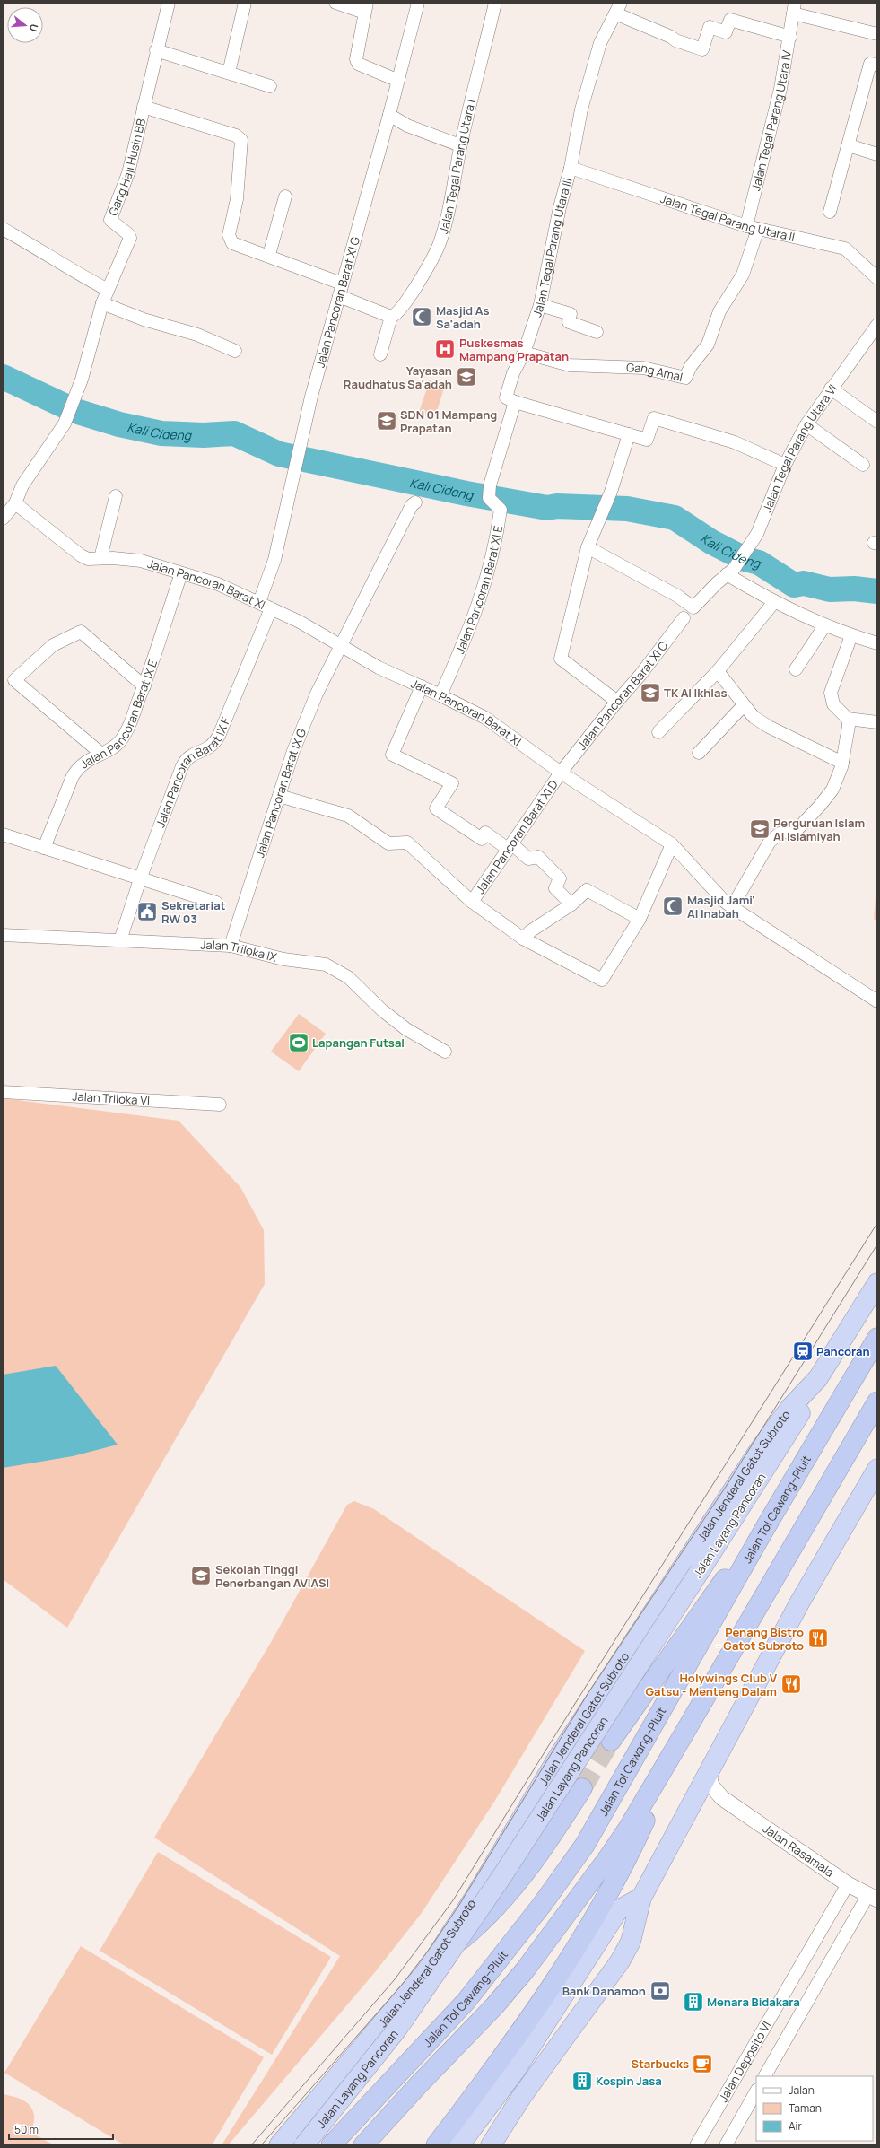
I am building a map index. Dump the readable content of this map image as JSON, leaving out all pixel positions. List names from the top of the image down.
{
  "streets": {
    "highway": ["Jalan Jenderal Gatot Subroto", "Jalan Tol Cawang–Pluit", "Jalan Layang Pancoran"],
    "street": [
      "Jalan Tegal Parang Utara IV",
      "Gang Haji Husin BB",
      "Jalan Tegal Parang Utara I",
      "Jalan Tegal Parang Utara II",
      "Jalan Tegal Parang Utara III",
      "Jalan Pancoran Barat XI G",
      "Gang Amal",
      "Jalan Tegal Parang Utara VI",
      "Jalan Pancoran Barat XI",
      "Jalan Pancoran Barat XI E",
      "Jalan Pancoran Barat XI C",
      "Jalan Pancoran Barat IX E",
      "Jalan Pancoran Barat IX F",
      "Jalan Pancoran Barat IX G",
      "Jalan Pancoran Barat XI D",
      "Jalan Triloka IX",
      "Jalan Triloka VI",
      "Jalan Rasamala",
      "Jalan Deposito VI"
    ]
  },
  "crossings": [
    ["Jalan Tegal Parang Utara IV", "Jalan Tegal Parang Utara II"],
    ["Jalan Tegal Parang Utara IV", "Gang Amal"],
    ["Gang Haji Husin BB", "Jalan Pancoran Barat XI"],
    ["Jalan Tegal Parang Utara II", "Jalan Tegal Parang Utara III"],
    ["Jalan Tegal Parang Utara II", "Gang Amal"],
    ["Jalan Tegal Parang Utara III", "Gang Amal"],
    ["Jalan Tegal Parang Utara III", "Jalan Pancoran Barat XI E"],
    ["Jalan Pancoran Barat XI G", "Jalan Pancoran Barat XI"],
    ["Jalan Pancoran Barat XI", "Jalan Pancoran Barat XI E"],
    ["Jalan Pancoran Barat XI", "Jalan Pancoran Barat XI C"],
    ["Jalan Pancoran Barat XI", "Jalan Pancoran Barat IX E"],
    ["Jalan Pancoran Barat XI", "Jalan Pancoran Barat IX F"],
    ["Jalan Pancoran Barat XI", "Jalan Pancoran Barat IX G"],
    ["Jalan Pancoran Barat XI", "Jalan Pancoran Barat XI D"],
    ["Jalan Pancoran Barat XI C", "Jalan Pancoran Barat XI D"],
    ["Jalan Pancoran Barat IX F", "Jalan Triloka IX"],
    ["Jalan Pancoran Barat IX G", "Jalan Triloka IX"],
    ["Jalan Jenderal Gatot Subroto", "Jalan Layang Pancoran"],
    ["Jalan Rasamala", "Jalan Deposito VI"]
  ],
  "water": ["Kali Cideng"],
  "places": {
    "mosque": ["Masjid As Sa'adah", "Masjid Jami' Al Inabah"],
    "hospital": ["Puskesmas Mampang Prapatan"],
    "school or university": [
      "Yayasan Raudhatus Sa'adah",
      "SDN 01 Mampang Prapatan",
      "TK Al Ikhlas",
      "Perguruan Islam Al Islamiyah",
      "Sekolah Tinggi Penerbangan AVIASI"
    ],
    "public building": ["Sekretariat RW 03"],
    "sports": ["Lapangan Futsal"],
    "station": ["Pancoran"],
    "restaurant": ["Penang Bistro - Gatot Subroto", "Holywings Club V Gatsu - Menteng Dalam"],
    "bank": ["Bank Danamon"],
    "building": ["Menara Bidakara", "Kospin Jasa"],
    "cafe": ["Starbucks"]
  },
  "legend": ["Jalan", "Taman", "Air"],
  "scale_bar": "50 m",
  "north": "right"
}
